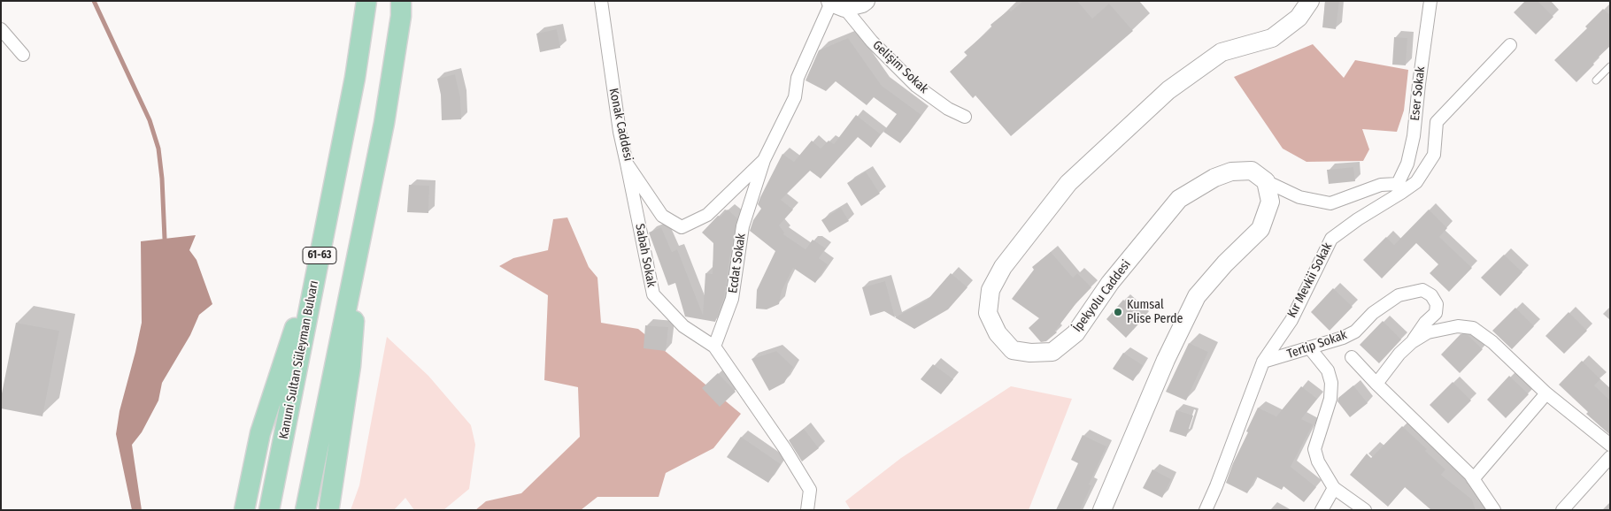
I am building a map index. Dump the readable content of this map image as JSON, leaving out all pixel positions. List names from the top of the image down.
{
  "streets": {
    "main road": ["61-63", "Kanuni Sultan Süleyman Bulvarı"],
    "street": [
      "Gelişim Sokak",
      "Eser Sokak",
      "Konak Caddesi",
      "Sabah Sokak",
      "Ecdat Sokak",
      "Kır Mevkii Sokak",
      "İpekyolu Caddesi",
      "Tertip Sokak"
    ]
  },
  "crossings": [
    ["Gelişim Sokak", "Ecdat Sokak"],
    ["Eser Sokak", "Kır Mevkii Sokak"],
    ["Konak Caddesi", "Sabah Sokak"],
    ["Konak Caddesi", "Ecdat Sokak"],
    ["61-63", "Kanuni Sultan Süleyman Bulvarı"],
    ["Sabah Sokak", "Ecdat Sokak"],
    ["Kır Mevkii Sokak", "Tertip Sokak"]
  ],
  "places": ["Kumsal Plise Perde"]
}
